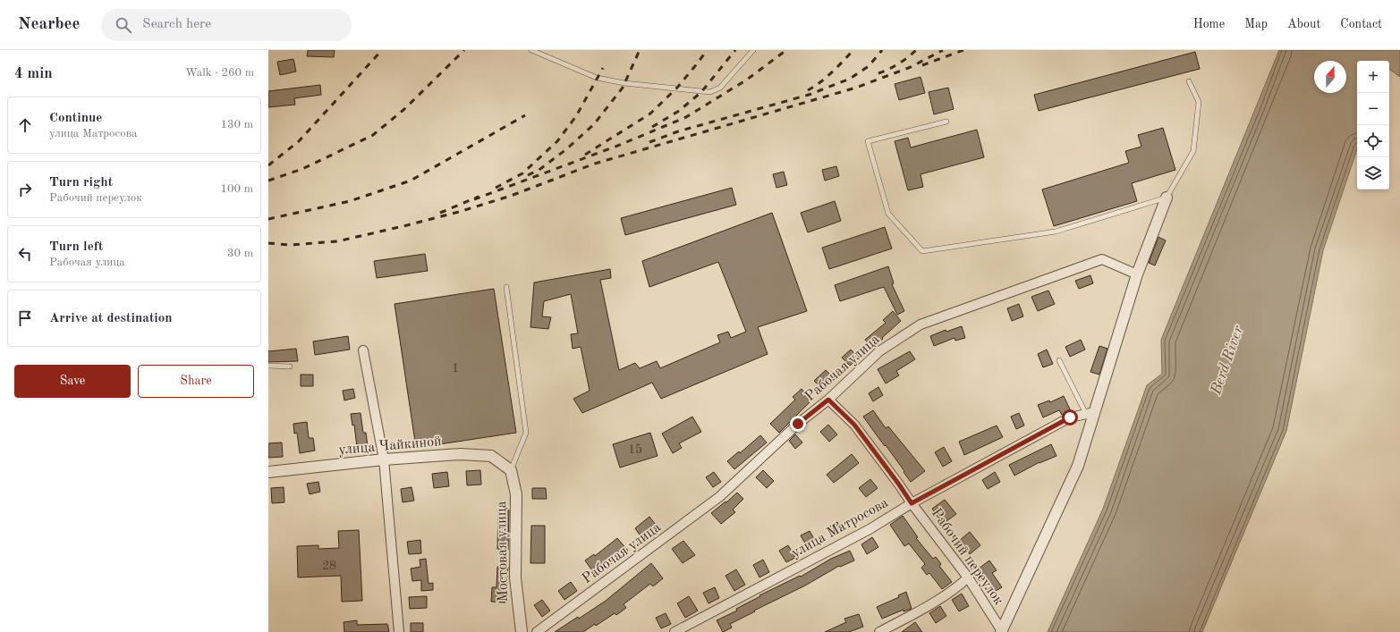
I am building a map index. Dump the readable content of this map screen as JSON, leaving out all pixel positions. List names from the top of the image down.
{
  "streets": {
    "street": [
      "Рабочая улица",
      "улица Чайкиной",
      "улица Матросова",
      "Мостовая улица",
      "Рабочий переулок"
    ]
  },
  "crossings": [
    ["Рабочая улица", "Рабочий переулок"],
    ["улица Чайкиной", "Мостовая улица"],
    ["улица Матросова", "Рабочий переулок"]
  ],
  "water": ["Berd River"],
  "house_numbers": ["1", "15", "28"],
  "north": "top",
  "page": {
    "header": "Nearbee",
    "search": "Search here",
    "nav": [
      "Home",
      "Map",
      "About",
      "Contact"
    ],
    "heading": ["4 min", "Walk · 260 m"],
    "map_buttons": ["+", "−"],
    "list": [
      ["Continue", "улица Матросова", "130 m"],
      ["Turn right", "Рабочий переулок", "100 m"],
      ["Turn left", "Рабочая улица", "30 m"],
      "Arrive at destination"
    ],
    "buttons": ["Save", "Share"]
  }
}
